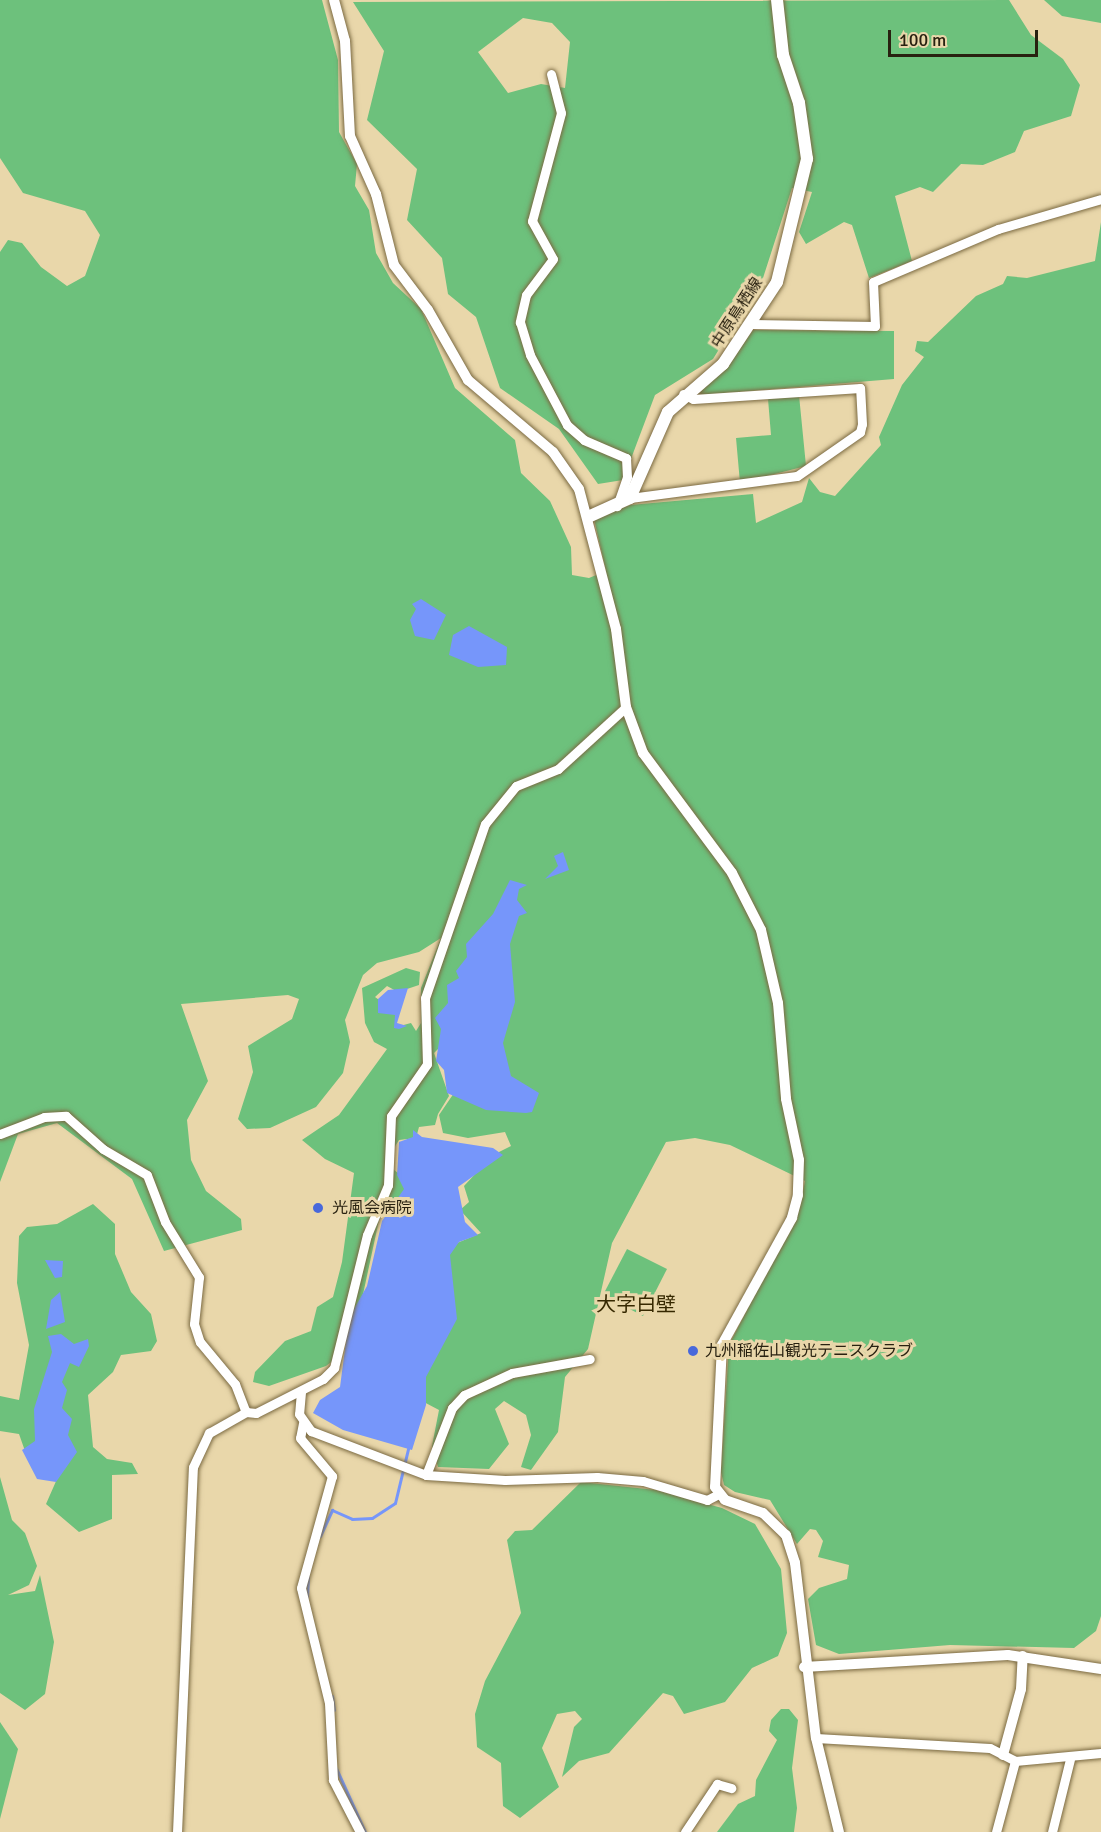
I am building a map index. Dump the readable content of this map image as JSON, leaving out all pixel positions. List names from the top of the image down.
{
  "streets": {
    "main road": ["中原鳥栖線"]
  },
  "districts": ["大字白壁"],
  "places": ["光風会病院", "九州稲佐山観光テニスクラブ"],
  "scale_bar": "100 m"
}
